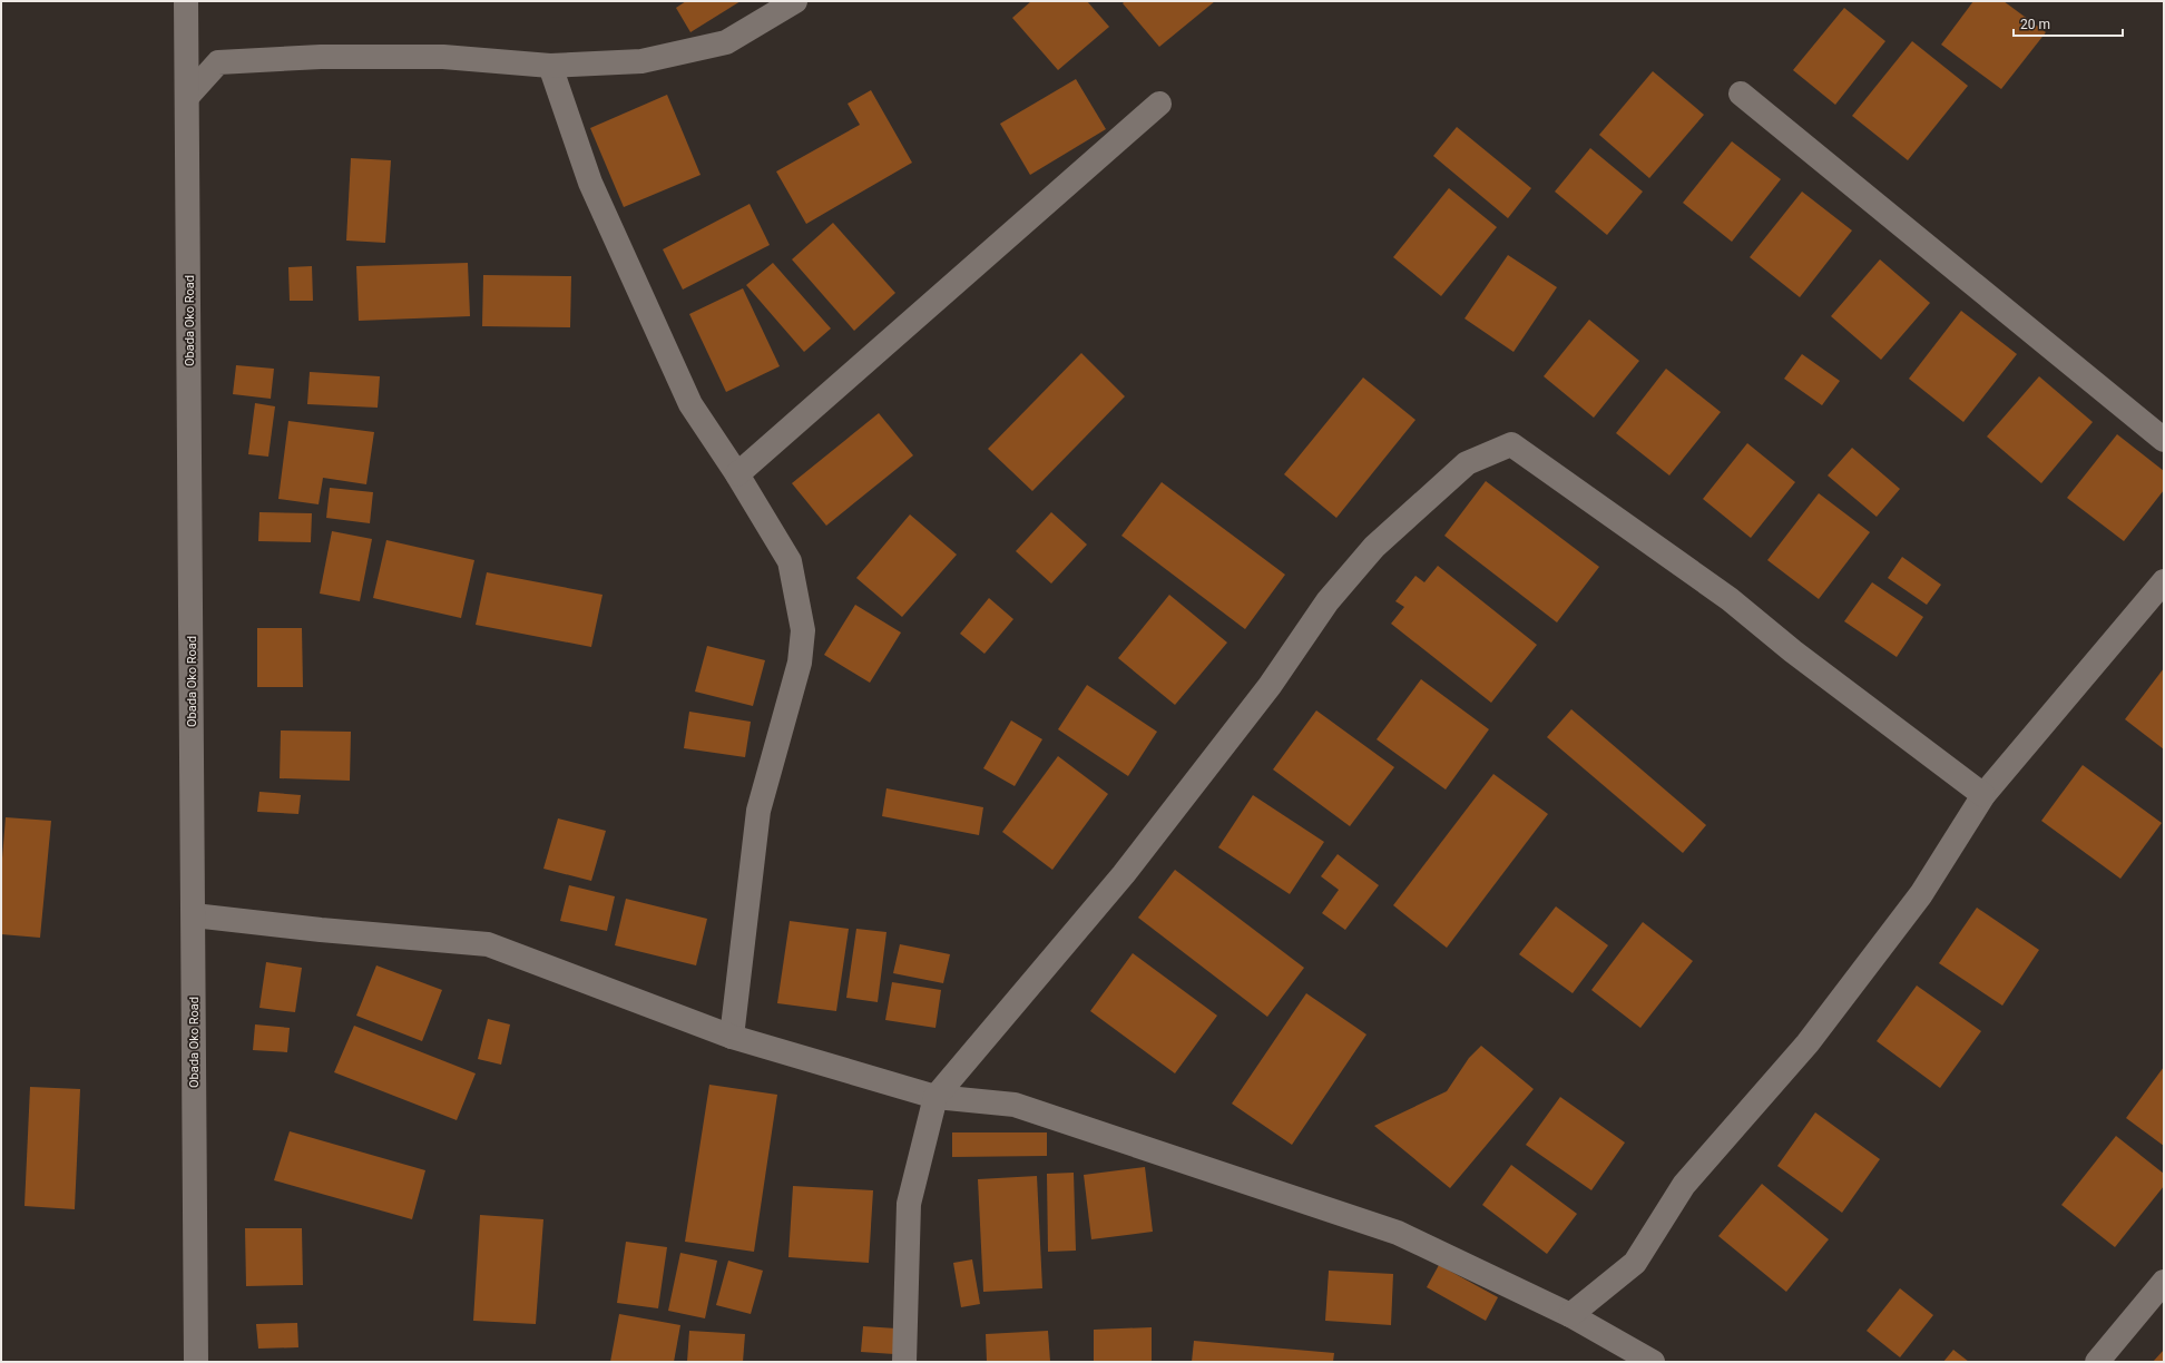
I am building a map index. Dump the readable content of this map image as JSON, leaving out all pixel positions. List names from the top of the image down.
{
  "streets": {
    "street": ["Obada Oko Road"]
  },
  "scale_bar": "20 m"
}
